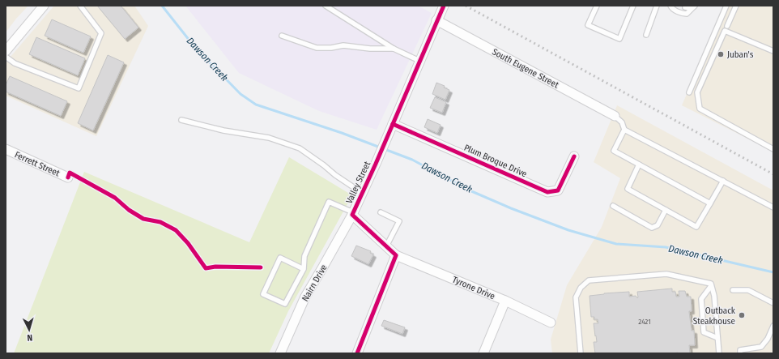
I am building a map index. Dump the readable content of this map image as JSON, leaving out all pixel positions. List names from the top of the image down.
{
  "streets": {
    "street": [
      "South Eugene Street",
      "Plum Broque Drive",
      "Ferrett Street",
      "Valley Street",
      "Nairn Drive",
      "Tyrone Drive"
    ]
  },
  "crossings": [
    ["South Eugene Street", "Valley Street"],
    ["Plum Broque Drive", "Valley Street"],
    ["Valley Street", "Nairn Drive"],
    ["Valley Street", "Tyrone Drive"]
  ],
  "water": ["Dawson Creek"],
  "places": ["Juban's", "Outback Steakhouse"],
  "house_numbers": ["2421"],
  "north": "bottom"
}
